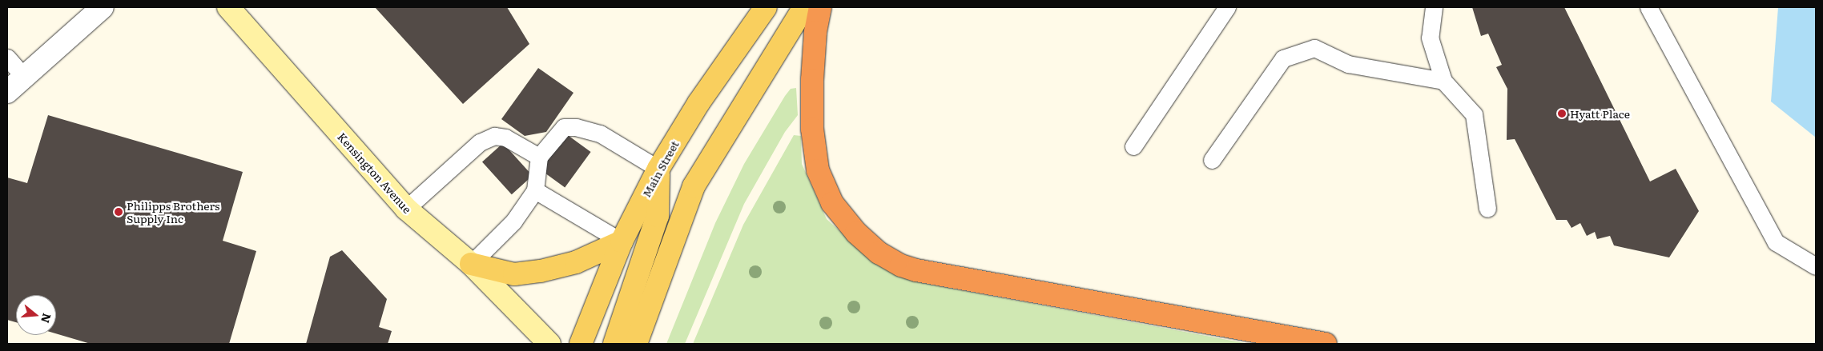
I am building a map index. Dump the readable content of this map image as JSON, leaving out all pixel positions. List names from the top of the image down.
{
  "streets": {
    "main road": ["Main Street"],
    "street": ["Kensington Avenue"]
  },
  "places": ["Hyatt Place", "Philipps Brothers Supply Inc"],
  "north": "right"
}
